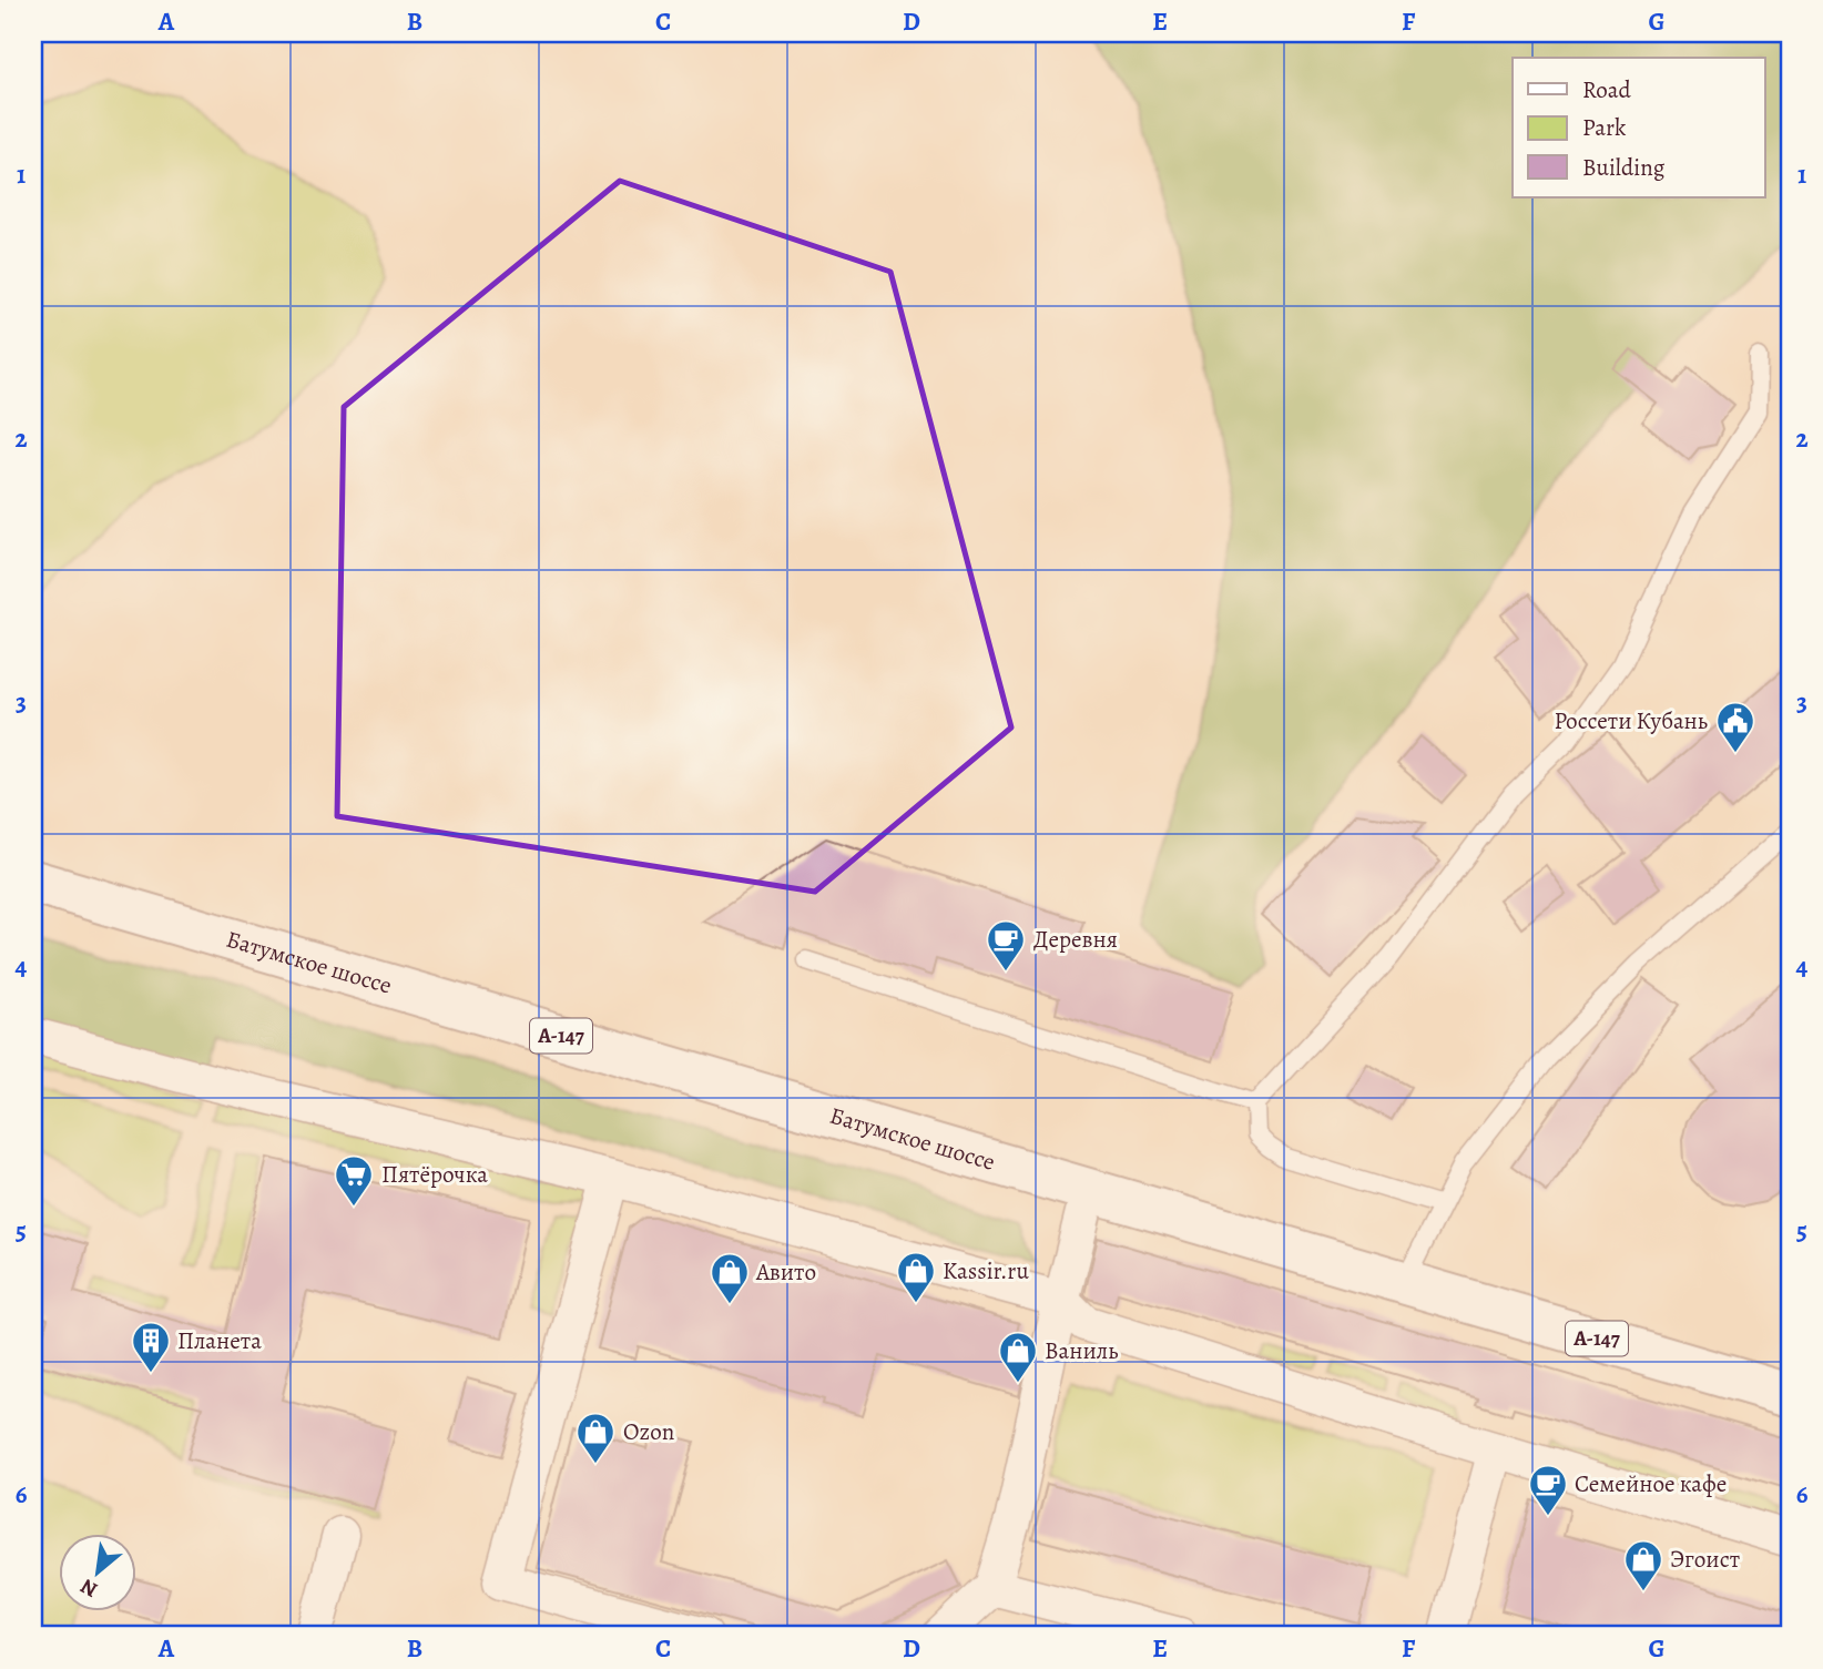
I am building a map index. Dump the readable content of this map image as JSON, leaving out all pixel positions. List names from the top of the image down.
{
  "streets": {
    "highway": ["Батумское шоссе", "А-147"]
  },
  "places": {
    "public building": ["Россети Кубань"],
    "cafe": ["Деревня", "Семейное кафе"],
    "supermarket": ["Пятёрочка"],
    "shop": [
      "Kassir.ru",
      "Авито",
      "Ваниль",
      "Ozon",
      "Эгоист"
    ],
    "building": ["Планета"]
  },
  "legend": ["Road", "Park", "Building"],
  "north": "bottom left",
  "grid": {
    "columns": [
      "A",
      "B",
      "C",
      "D",
      "E",
      "F",
      "G"
    ],
    "rows": [
      "1",
      "2",
      "3",
      "4",
      "5",
      "6"
    ]
  }
}
